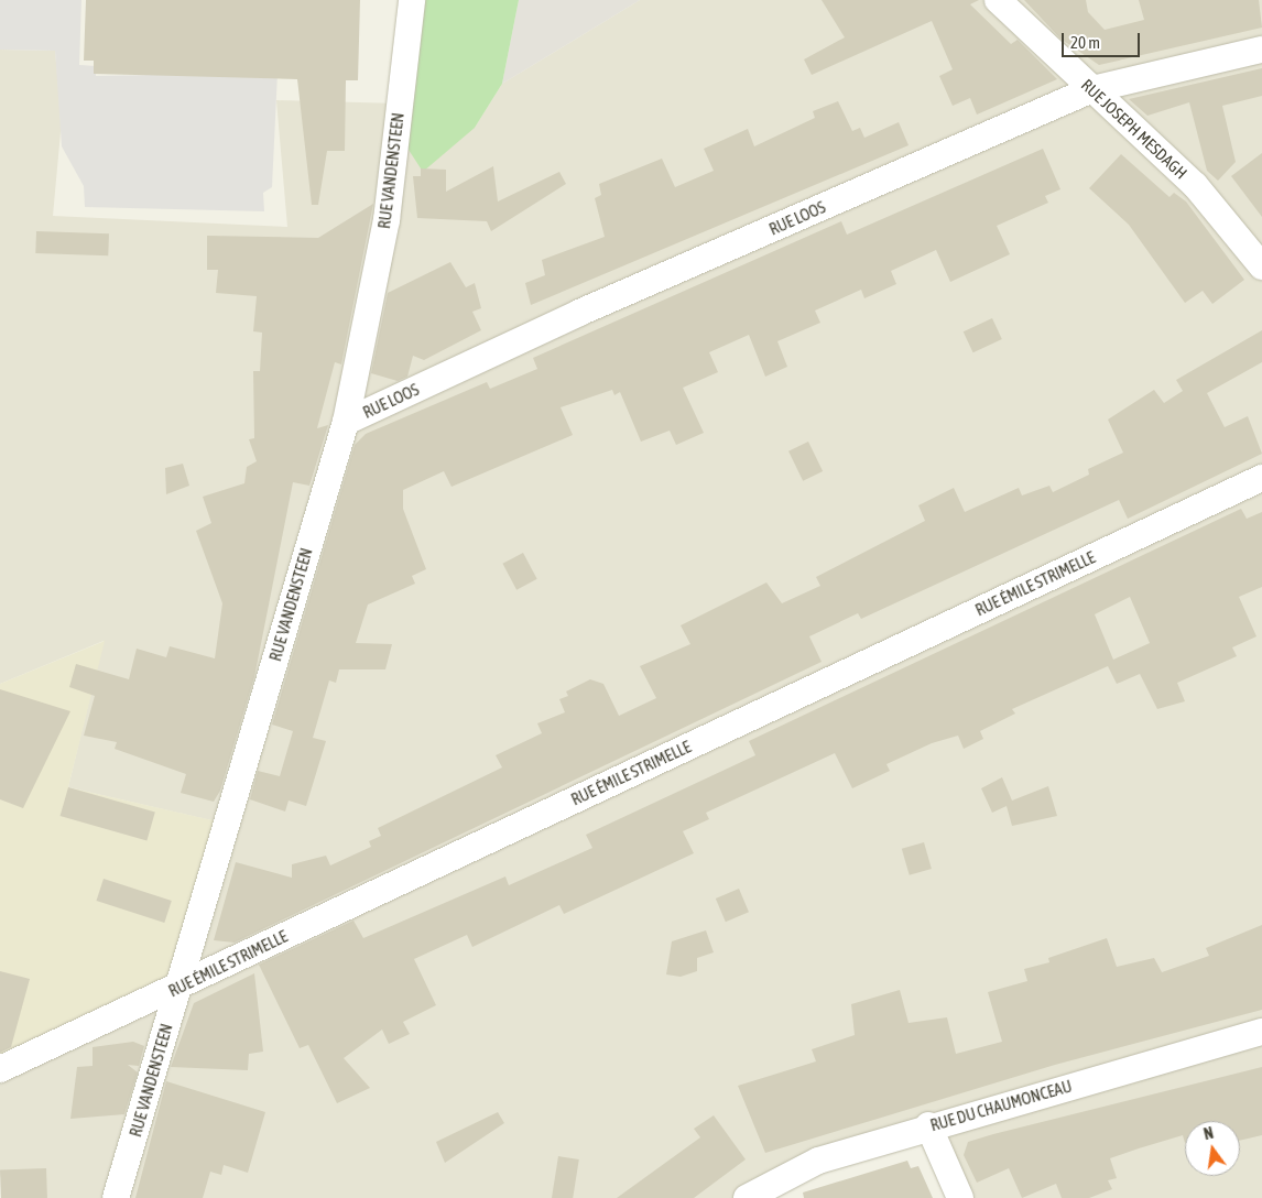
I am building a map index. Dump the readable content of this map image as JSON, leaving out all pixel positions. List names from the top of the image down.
{
  "streets": {
    "street": [
      "RUE JOSEPH MESDAGH",
      "RUE VANDENSTEEN",
      "RUE LOOS",
      "RUE ÉMILE STRIMELLE",
      "RUE DU CHAUMONCEAU"
    ]
  },
  "crossings": [
    ["RUE JOSEPH MESDAGH", "RUE LOOS"],
    ["RUE VANDENSTEEN", "RUE LOOS"],
    ["RUE VANDENSTEEN", "RUE ÉMILE STRIMELLE"]
  ],
  "scale_bar": "20 m",
  "north": "top"
}
